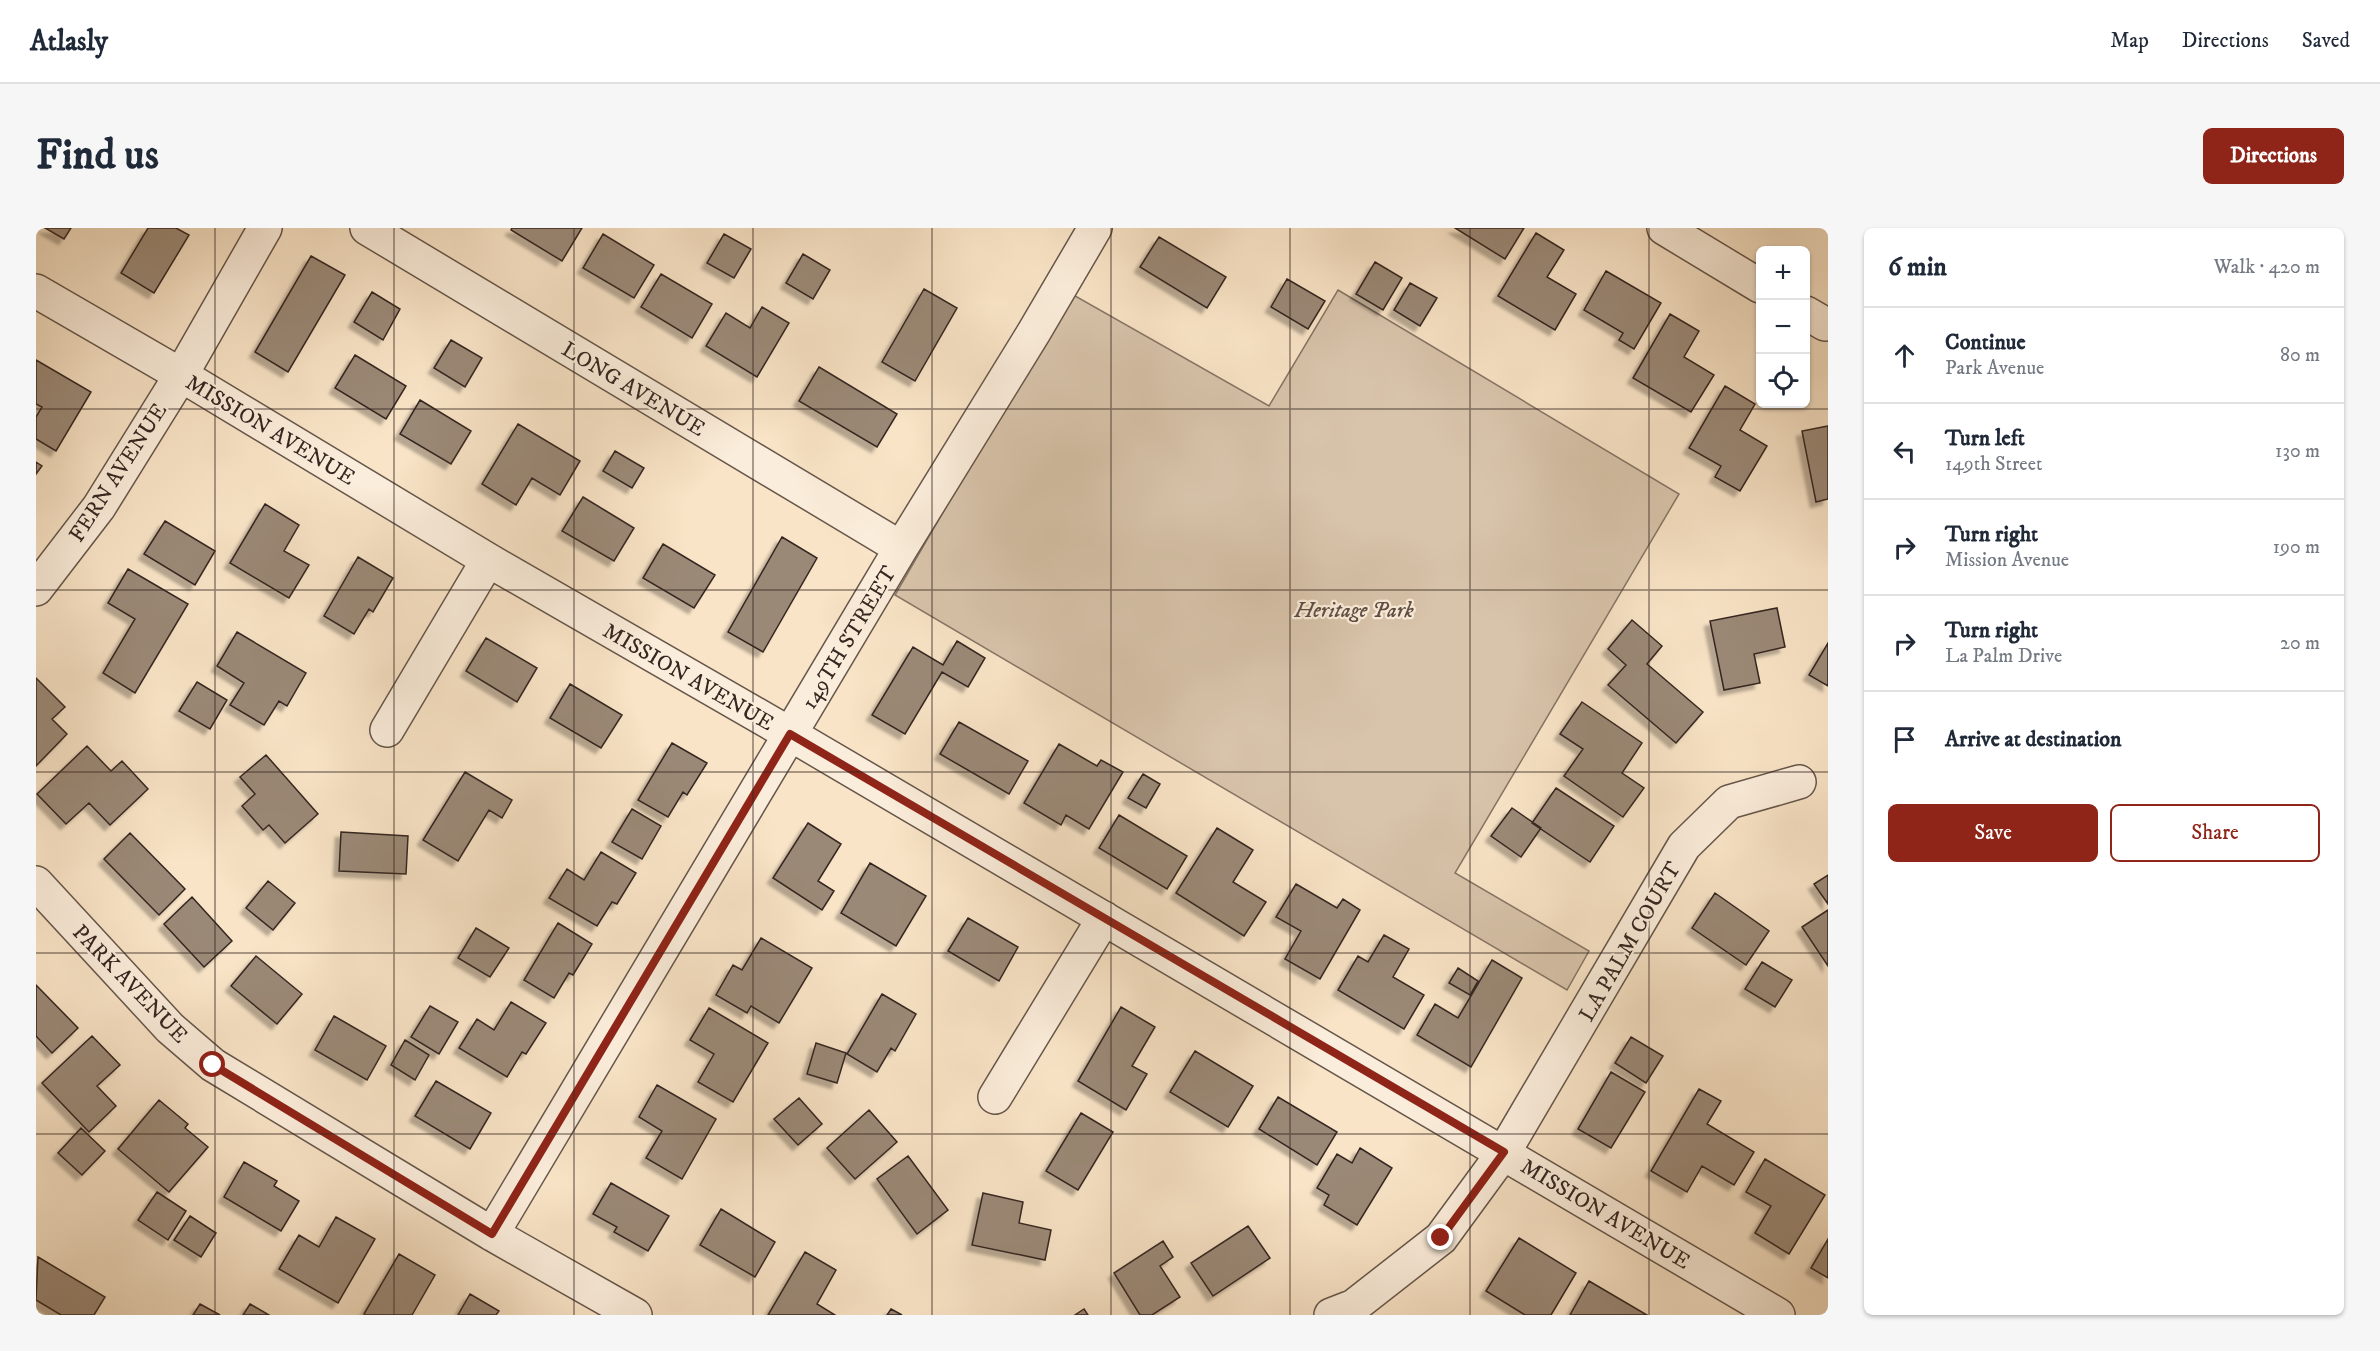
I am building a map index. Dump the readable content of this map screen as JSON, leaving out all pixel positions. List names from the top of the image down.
{
  "streets": {
    "street": [
      "LONG AVENUE",
      "MISSION AVENUE",
      "FERN AVENUE",
      "149TH STREET",
      "LA PALM COURT",
      "PARK AVENUE"
    ]
  },
  "crossings": [
    ["LONG AVENUE", "149TH STREET"],
    ["MISSION AVENUE", "FERN AVENUE"],
    ["MISSION AVENUE", "149TH STREET"],
    ["MISSION AVENUE", "LA PALM COURT"],
    ["149TH STREET", "PARK AVENUE"]
  ],
  "parks": ["Heritage Park"],
  "page": {
    "header": "Atlasly",
    "nav": ["Map", "Directions", "Saved"],
    "buttons": [
      "Directions",
      ["Save", "Share"]
    ],
    "title": "Find us",
    "heading": ["6 min", "Walk · 420 m"],
    "map_buttons": ["+", "−"],
    "list": [
      ["Continue", "Park Avenue", "80 m"],
      ["Turn left", "149th Street", "130 m"],
      ["Turn right", "Mission Avenue", "190 m"],
      ["Turn right", "La Palm Drive", "20 m"],
      "Arrive at destination"
    ]
  }
}
